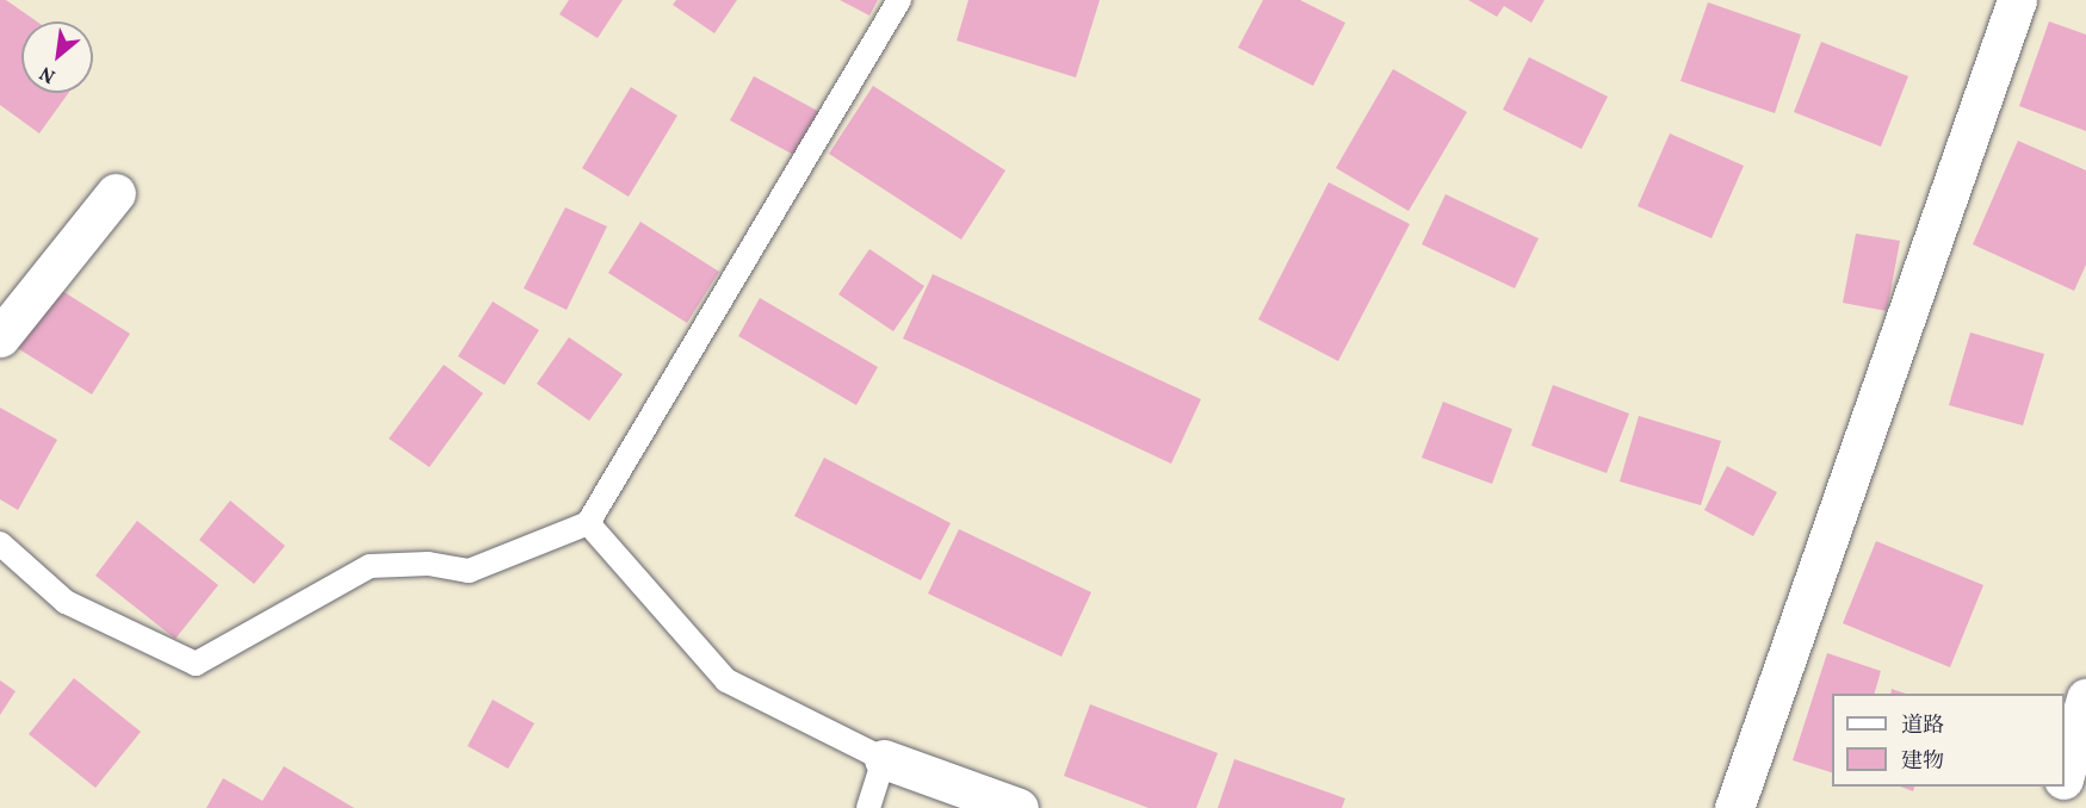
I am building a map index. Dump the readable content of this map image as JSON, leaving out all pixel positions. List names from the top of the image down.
{
  "legend": ["道路", "建物"],
  "north": "bottom left"
}
